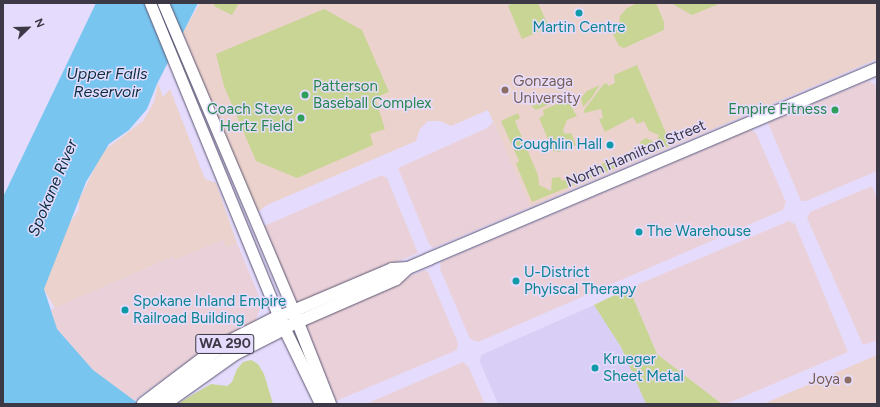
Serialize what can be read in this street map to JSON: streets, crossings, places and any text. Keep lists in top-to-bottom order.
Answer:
{
  "streets": {
    "highway": ["WA 290"],
    "main road": ["North Hamilton Street"]
  },
  "crossings": [
    ["North Hamilton Street", "WA 290"]
  ],
  "water": ["Upper Falls Reservoir", "Spokane River"],
  "places": [
    "Martin Centre",
    "Gonzaga University",
    "Patterson Baseball Complex",
    "Empire Fitness",
    "Coach Steve Hertz Field",
    "Coughlin Hall",
    "The Warehouse",
    "U-District Phyiscal Therapy",
    "Spokane Inland Empire Railroad Building",
    "Krueger Sheet Metal",
    "Joya"
  ],
  "north": "top right"
}
